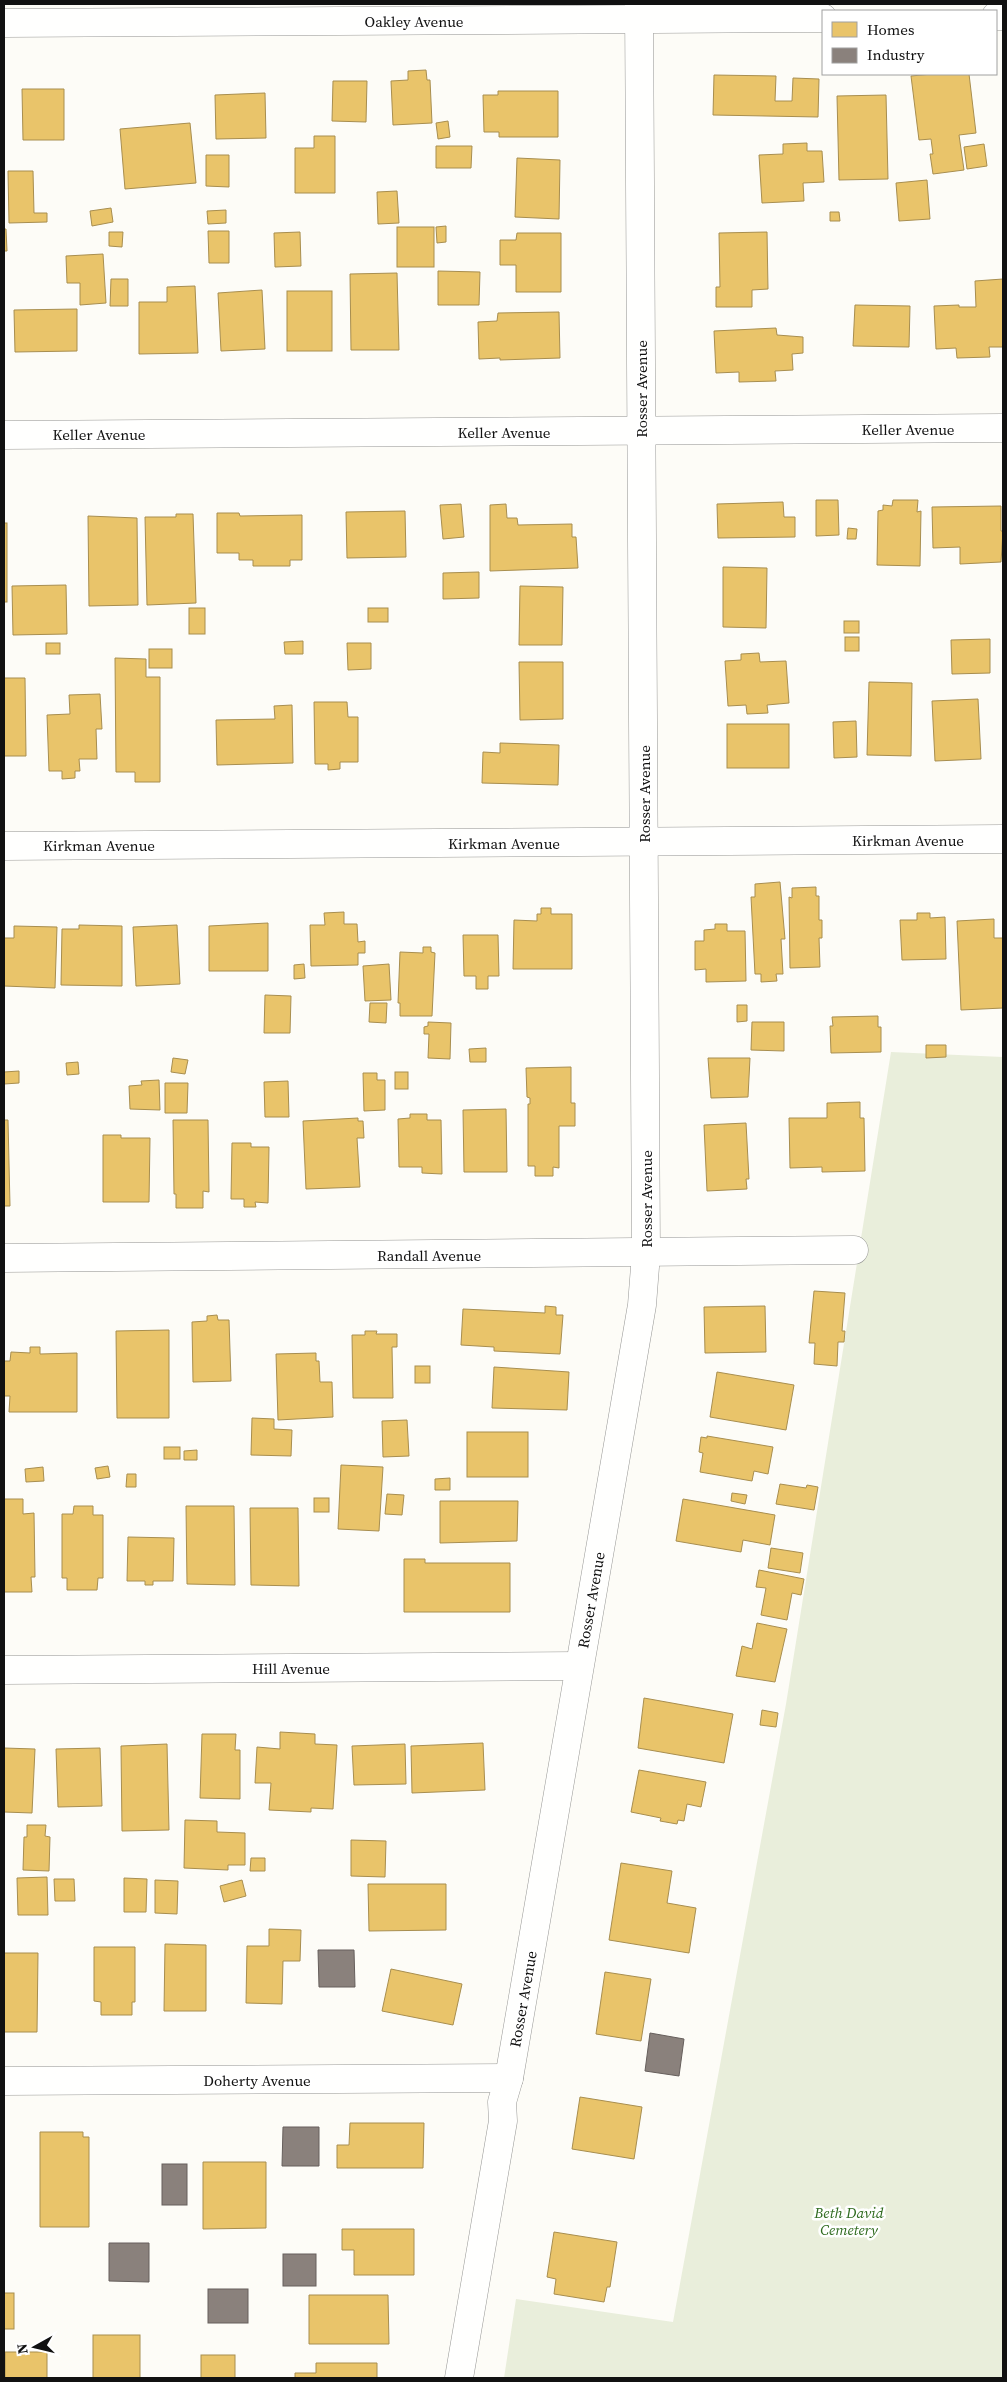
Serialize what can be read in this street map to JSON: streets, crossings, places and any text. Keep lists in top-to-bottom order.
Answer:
{
  "streets": {
    "street": [
      "Oakley Avenue",
      "Rosser Avenue",
      "Keller Avenue",
      "Kirkman Avenue",
      "Randall Avenue",
      "Hill Avenue",
      "Doherty Avenue"
    ]
  },
  "crossings": [
    ["Oakley Avenue", "Rosser Avenue"],
    ["Rosser Avenue", "Keller Avenue"],
    ["Rosser Avenue", "Kirkman Avenue"],
    ["Rosser Avenue", "Randall Avenue"],
    ["Rosser Avenue", "Hill Avenue"],
    ["Rosser Avenue", "Doherty Avenue"]
  ],
  "parks": ["Beth David Cemetery"],
  "legend": ["Homes", "Industry"],
  "north": "left"
}
